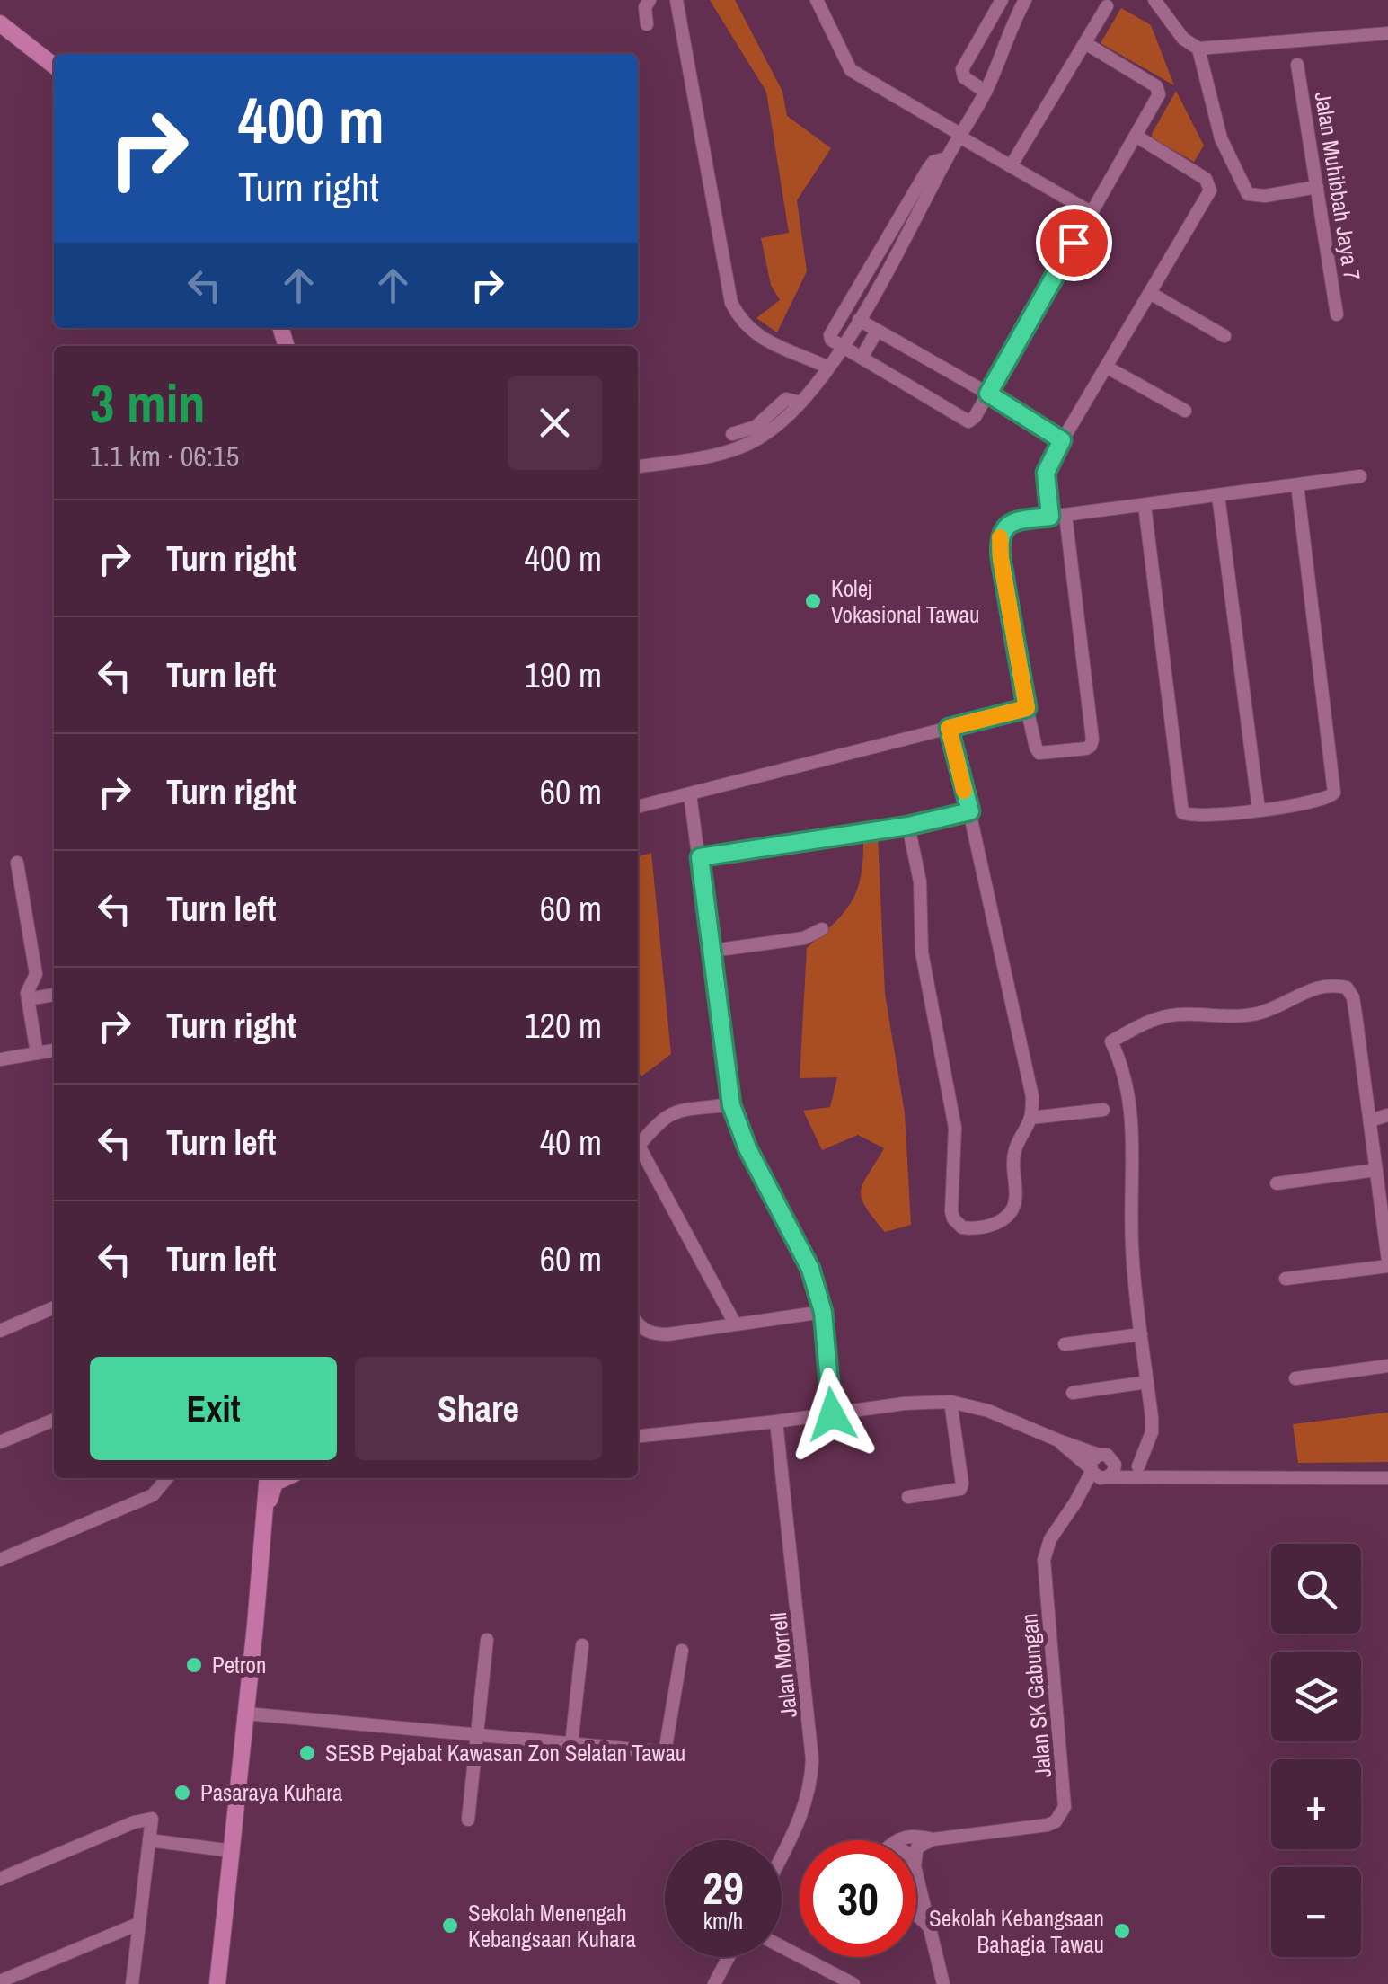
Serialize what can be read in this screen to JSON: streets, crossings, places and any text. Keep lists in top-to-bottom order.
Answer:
{
  "streets": {
    "street": ["Jalan Muhibbah Jaya 7", "Jalan Morrell", "Jalan SK Gabungan"]
  },
  "places": [
    "Kolej Vokasional Tawau",
    "Petron",
    "SESB Pejabat Kawasan Zon Selatan Tawau",
    "Pasaraya Kuhara",
    "Sekolah Menengah Kebangsaan Kuhara",
    "Sekolah Kebangsaan Bahagia Tawau"
  ],
  "page": {
    "turn": ["400 m", "Turn right"],
    "heading": ["3 min", "1.1 km · 06:15"],
    "list": [
      {
        "name": "Turn right",
        "value": "400 m"
      },
      {
        "name": "Turn left",
        "value": "190 m"
      },
      {
        "name": "Turn right",
        "value": "60 m"
      },
      {
        "name": "Turn left",
        "value": "60 m"
      },
      {
        "name": "Turn right",
        "value": "120 m"
      },
      {
        "name": "Turn left",
        "value": "40 m"
      },
      {
        "name": "Turn left",
        "value": "60 m"
      }
    ],
    "buttons": ["Exit", "Share"],
    "map_buttons": ["+", "−"],
    "speed": "29 km/h",
    "limit": "30"
  }
}
